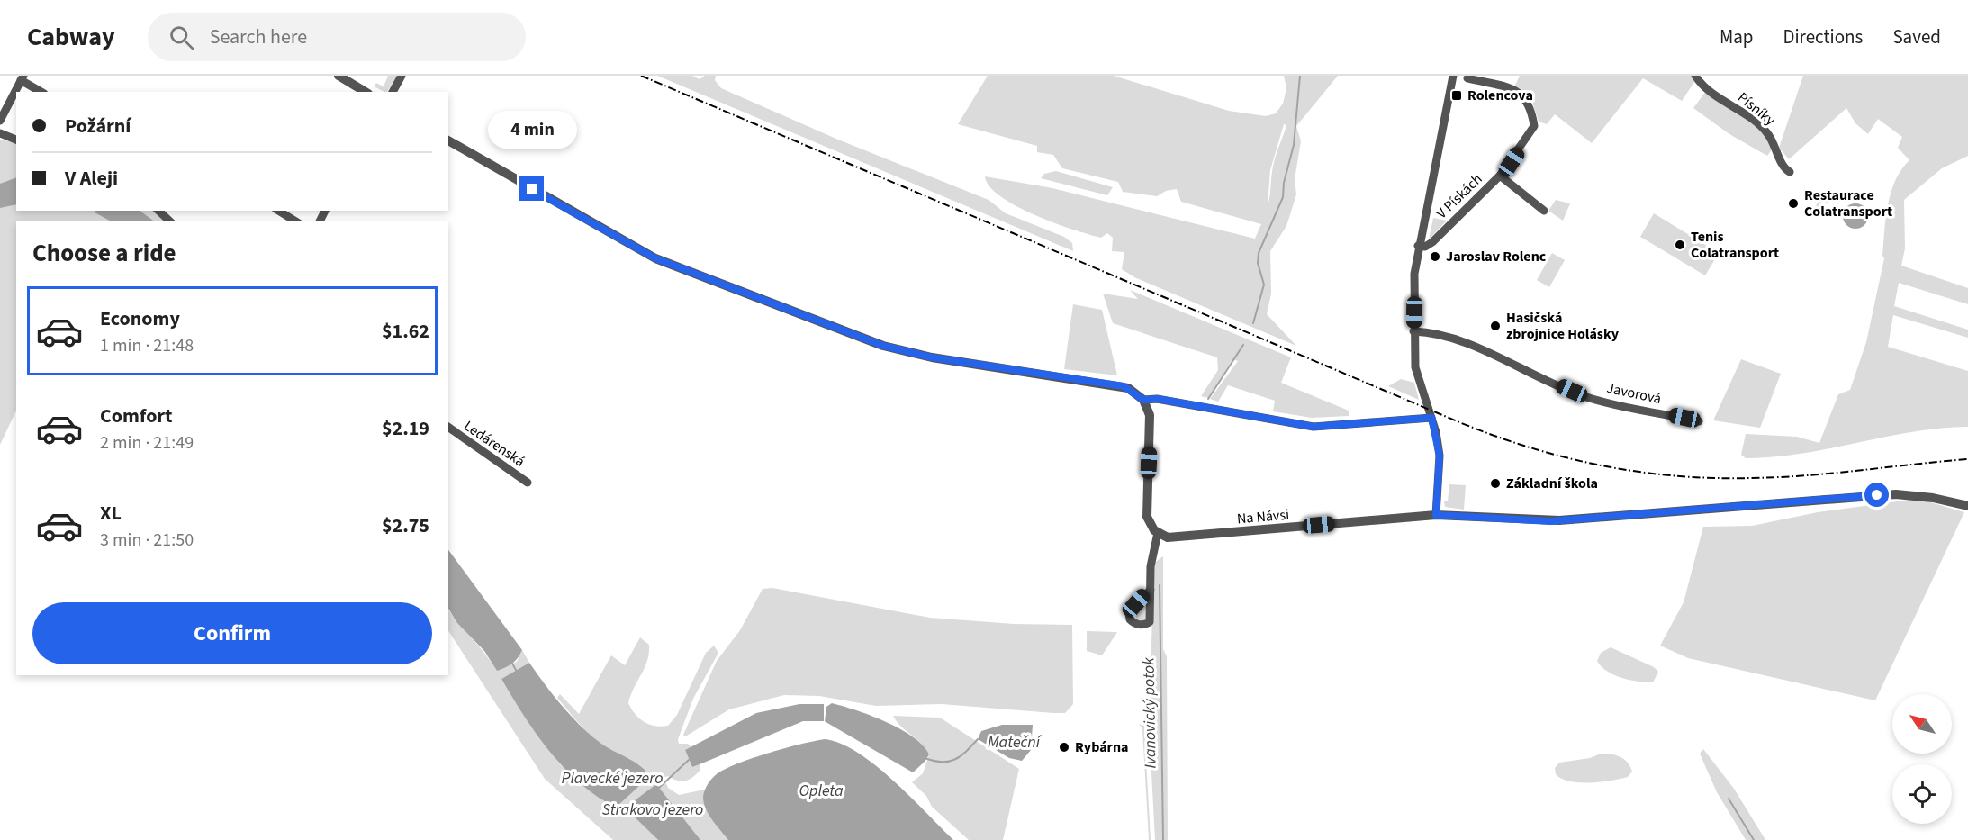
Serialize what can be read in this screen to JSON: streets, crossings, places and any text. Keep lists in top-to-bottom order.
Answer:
{
  "streets": {
    "street": [
      "Písníky",
      "V Pískách",
      "Javorová",
      "Ledárenská",
      "Na Návsi"
    ]
  },
  "water": [
    "Ivanovický potok",
    "Mateční",
    "Plavecké jezero",
    "Opleta",
    "Strakovo jezero"
  ],
  "places": {
    "transit": ["Rolencova"],
    "other": [
      "Restaurace Colatransport",
      "Tenis Colatransport",
      "Jaroslav Rolenc",
      "Hasičská zbrojnice Holásky",
      "Základní škola",
      "Rybárna"
    ]
  },
  "north": "top left",
  "page": {
    "header": "Cabway",
    "search": "Search here",
    "nav": ["Map", "Directions", "Saved"],
    "banner": ["Požární", "V Aleji"],
    "bubble": "4 min",
    "heading": "Choose a ride",
    "list": [
      {
        "name": "Economy",
        "note": "1 min · 21:48",
        "value": "$1.62"
      },
      {
        "name": "Comfort",
        "note": "2 min · 21:49",
        "value": "$2.19"
      },
      {
        "name": "XL",
        "note": "3 min · 21:50",
        "value": "$2.75"
      }
    ],
    "buttons": "Confirm"
  }
}
